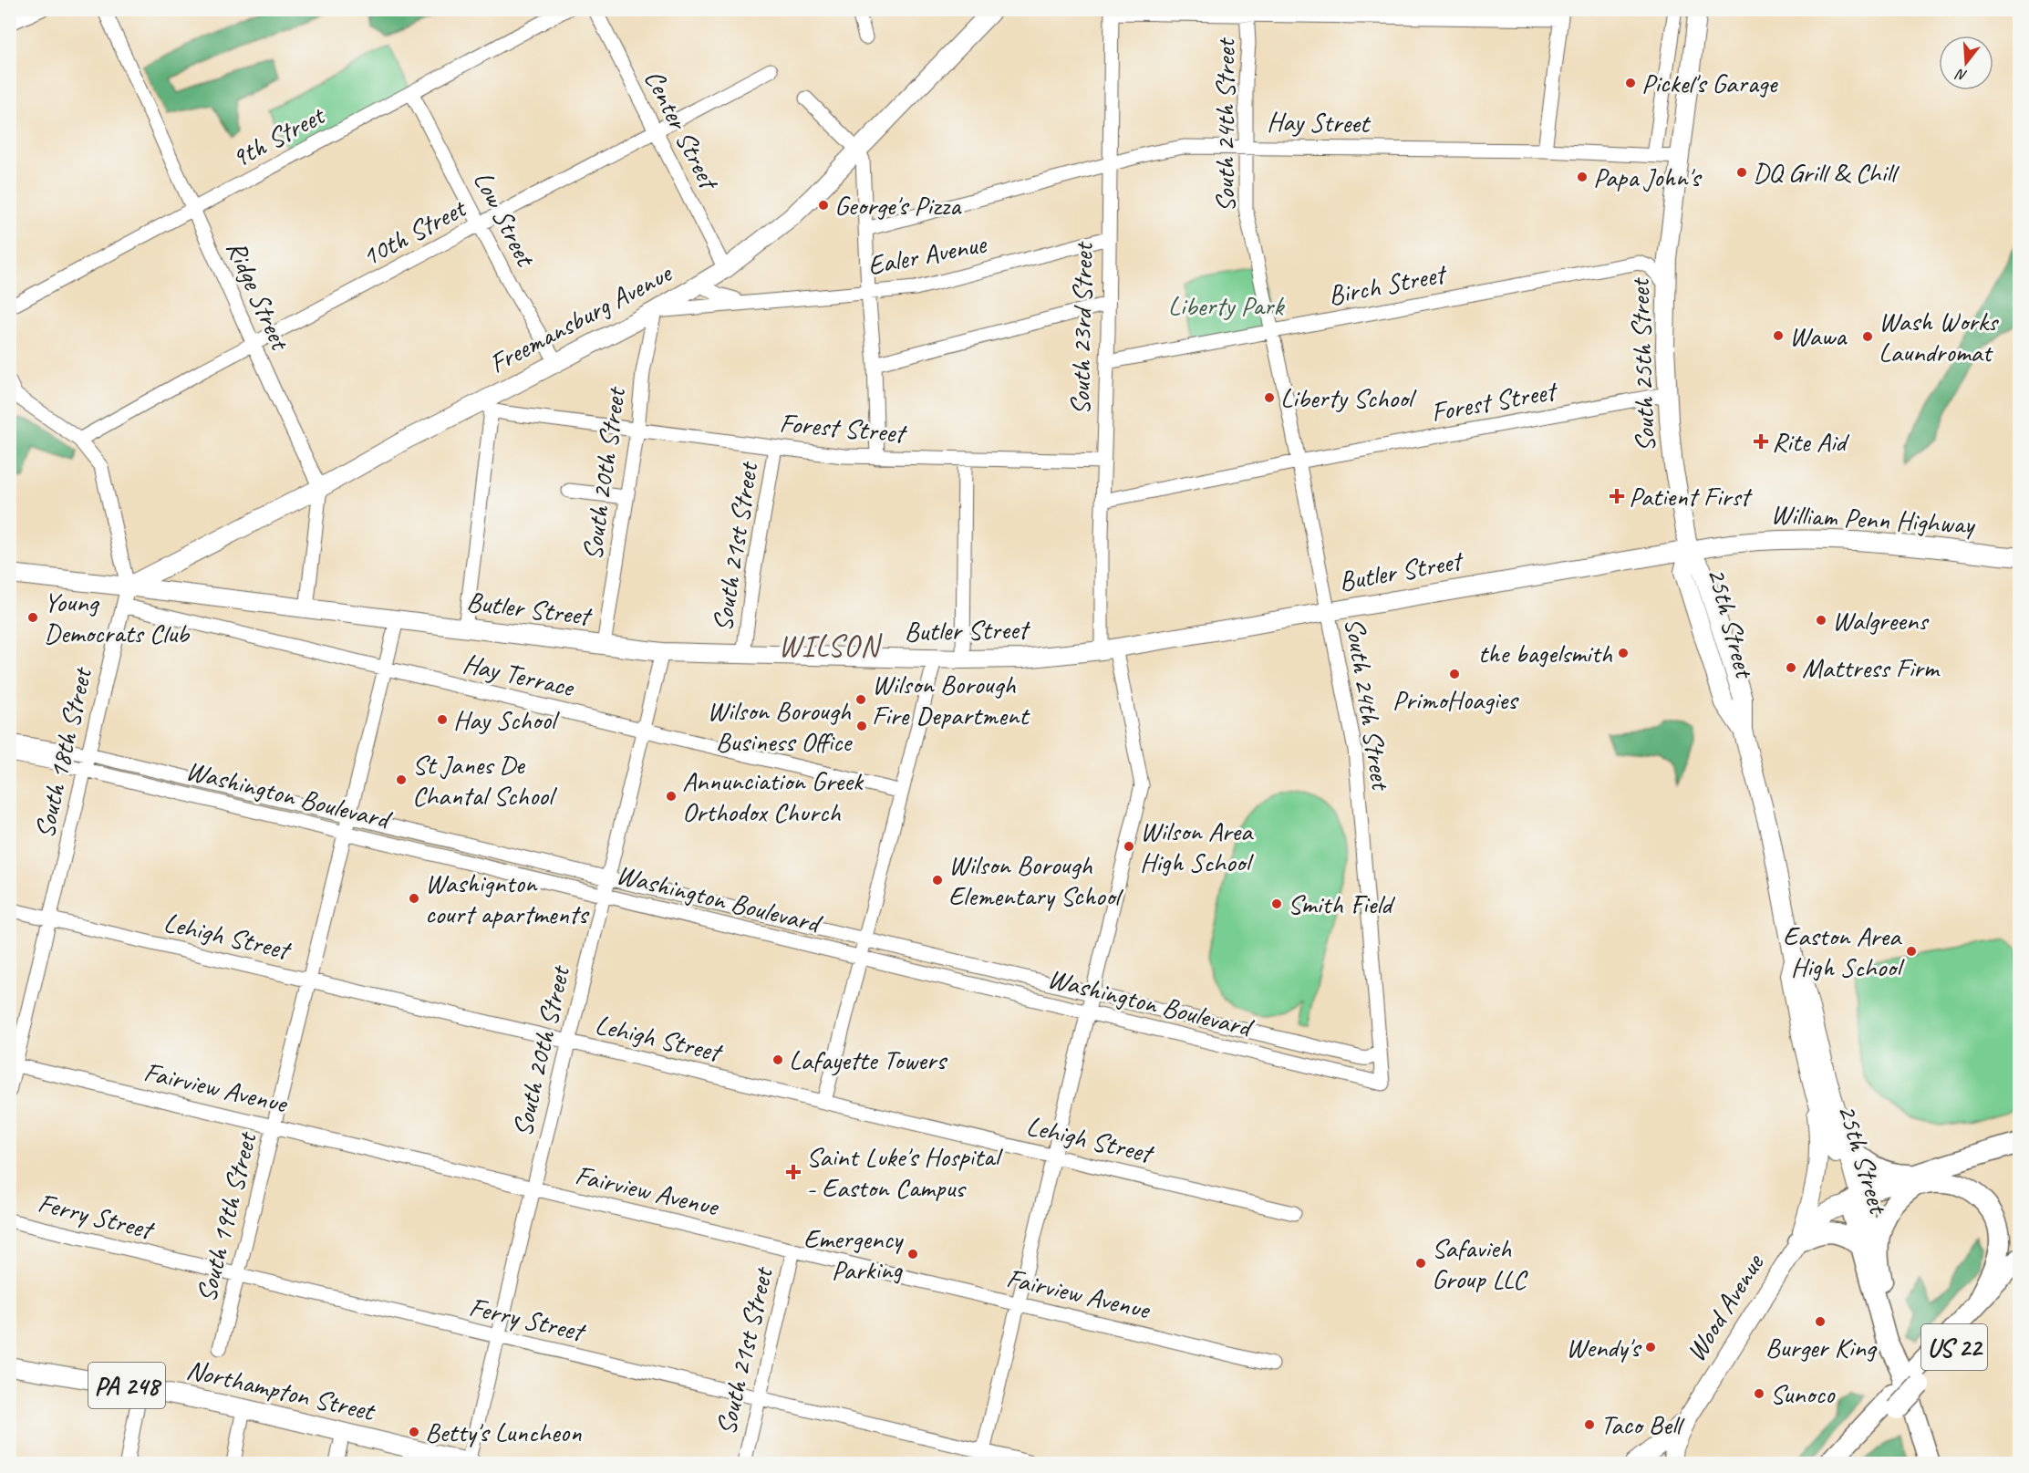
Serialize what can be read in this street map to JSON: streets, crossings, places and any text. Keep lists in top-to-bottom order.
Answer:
{
  "streets": {
    "highway": ["25th Street", "US 22"],
    "main road": [
      "Freemansburg Avenue",
      "South 25th Street",
      "William Penn Highway",
      "Butler Street",
      "Wood Avenue",
      "PA 248",
      "Northampton Street"
    ],
    "street": [
      "Hay Street",
      "South 24th Street",
      "Center Street",
      "9th Street",
      "Low Street",
      "10th Street",
      "Ealer Avenue",
      "Birch Street",
      "Ridge Street",
      "South 23rd Street",
      "Forest Street",
      "South 20th Street",
      "South 21st Street",
      "Hay Terrace",
      "South 18th Street",
      "Washington Boulevard",
      "Lehigh Street",
      "Fairview Avenue",
      "Ferry Street",
      "South 19th Street"
    ]
  },
  "crossings": [
    ["Hay Street", "South 24th Street"],
    ["Hay Street", "South 23rd Street"],
    ["Hay Street", "South 25th Street"],
    ["South 24th Street", "Birch Street"],
    ["South 24th Street", "Forest Street"],
    ["South 24th Street", "Butler Street"],
    ["South 24th Street", "Washington Boulevard"],
    ["Center Street", "10th Street"],
    ["Center Street", "Freemansburg Avenue"],
    ["9th Street", "Low Street"],
    ["9th Street", "Ridge Street"],
    ["Low Street", "10th Street"],
    ["Low Street", "Freemansburg Avenue"],
    ["10th Street", "Ridge Street"],
    ["Ealer Avenue", "Freemansburg Avenue"],
    ["Ealer Avenue", "South 23rd Street"],
    ["Ealer Avenue", "South 20th Street"],
    ["Birch Street", "South 23rd Street"],
    ["Birch Street", "South 25th Street"],
    ["Ridge Street", "Freemansburg Avenue"],
    ["Freemansburg Avenue", "Forest Street"],
    ["Freemansburg Avenue", "South 20th Street"],
    ["Freemansburg Avenue", "Butler Street"],
    ["Freemansburg Avenue", "South 18th Street"],
    ["South 23rd Street", "Forest Street"],
    ["South 23rd Street", "Butler Street"],
    ["South 23rd Street", "Washington Boulevard"],
    ["South 23rd Street", "Lehigh Street"],
    ["South 23rd Street", "Fairview Avenue"],
    ["South 23rd Street", "Ferry Street"],
    ["South 25th Street", "Forest Street"],
    ["South 25th Street", "William Penn Highway"],
    ["South 25th Street", "Butler Street"],
    ["South 25th Street", "25th Street"],
    ["Forest Street", "South 20th Street"],
    ["Forest Street", "South 21st Street"],
    ["South 20th Street", "Butler Street"],
    ["South 20th Street", "Hay Terrace"],
    ["South 20th Street", "Washington Boulevard"],
    ["South 20th Street", "Lehigh Street"],
    ["South 20th Street", "Fairview Avenue"],
    ["South 20th Street", "Ferry Street"],
    ["South 20th Street", "Northampton Street"],
    ["William Penn Highway", "Butler Street"],
    ["William Penn Highway", "25th Street"],
    ["South 21st Street", "Butler Street"],
    ["South 21st Street", "Fairview Avenue"],
    ["South 21st Street", "Ferry Street"],
    ["Butler Street", "25th Street"],
    ["Butler Street", "South 18th Street"],
    ["Butler Street", "South 19th Street"],
    ["25th Street", "Wood Avenue"],
    ["25th Street", "US 22"],
    ["Hay Terrace", "South 18th Street"],
    ["Hay Terrace", "South 19th Street"],
    ["South 18th Street", "Washington Boulevard"],
    ["South 18th Street", "Lehigh Street"],
    ["South 18th Street", "Fairview Avenue"],
    ["Washington Boulevard", "South 19th Street"],
    ["Lehigh Street", "South 19th Street"],
    ["Fairview Avenue", "South 19th Street"],
    ["Ferry Street", "South 19th Street"]
  ],
  "districts": ["WILSON"],
  "parks": ["Liberty Park"],
  "places": {
    "other": [
      "Pickel's Garage",
      "DQ Grill & Chill",
      "Papa John's",
      "George's Pizza",
      "Wawa",
      "Wash Works Laundromat",
      "Liberty School",
      "Young Democrats Club",
      "Walgreens",
      "the bagelsmith",
      "Mattress Firm",
      "PrimoHoagies",
      "Wilson Borough Fire Department",
      "Hay School",
      "Wilson Borough Business Office",
      "St Janes De Chantal School",
      "Annunciation Greek Orthodox Church",
      "Wilson Area High School",
      "Wilson Borough Elementary School",
      "Washignton court apartments",
      "Smith Field",
      "Easton Area High School",
      "Lafayette Towers",
      "Emergency Parking",
      "Safavieh Group LLC",
      "Burger King",
      "Wendy's",
      "Sunoco",
      "Taco Bell",
      "Betty's Luncheon"
    ],
    "health": ["Rite Aid", "Patient First", "Saint Luke's Hospital - Easton Campus"]
  },
  "north": "bottom"
}
